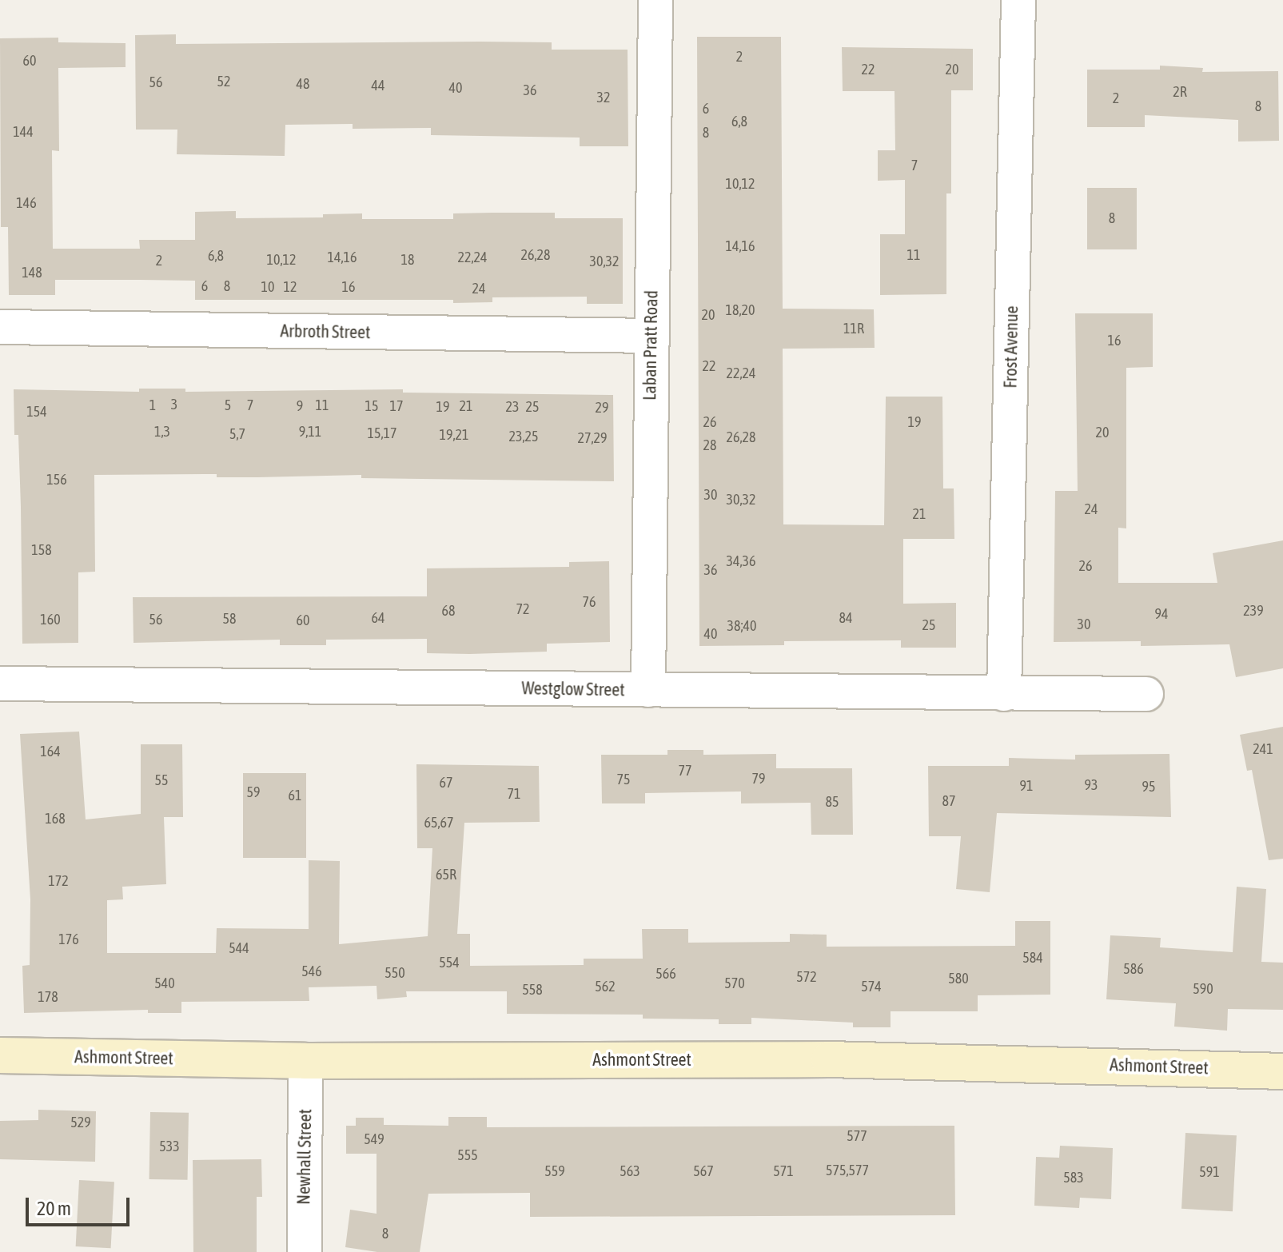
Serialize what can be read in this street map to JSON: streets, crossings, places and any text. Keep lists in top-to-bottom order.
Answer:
{
  "streets": {
    "main road": ["Ashmont Street"],
    "street": [
      "Arbroth Street",
      "Laban Pratt Road",
      "Frost Avenue",
      "Westglow Street",
      "Newhall Street"
    ]
  },
  "crossings": [
    ["Arbroth Street", "Laban Pratt Road"],
    ["Laban Pratt Road", "Westglow Street"],
    ["Frost Avenue", "Westglow Street"],
    ["Ashmont Street", "Newhall Street"]
  ],
  "house_numbers": [
    "2",
    "60",
    "22",
    "20",
    "52",
    "56",
    "48",
    "44",
    "40",
    "36",
    "2R",
    "32",
    "2",
    "8",
    "6",
    "6,8",
    "144",
    "8",
    "7",
    "10,12",
    "146",
    "8",
    "14,16",
    "26,28",
    "11",
    "6,8",
    "14,16",
    "22,24",
    "10,12",
    "18",
    "2",
    "30,32",
    "148",
    "6",
    "8",
    "10",
    "12",
    "16",
    "24",
    "18,20",
    "20",
    "11R",
    "16",
    "22",
    "22,24",
    "3",
    "1",
    "5",
    "7",
    "11",
    "9",
    "15",
    "17",
    "21",
    "19",
    "23",
    "25",
    "29",
    "154",
    "26",
    "19",
    "1,3",
    "9,11",
    "20",
    "15,17",
    "5,7",
    "19,21",
    "23,25",
    "26,28",
    "27,29",
    "28",
    "156",
    "30",
    "30,32",
    "24",
    "21",
    "158",
    "34,36",
    "26",
    "36",
    "76",
    "72",
    "68",
    "239",
    "94",
    "64",
    "84",
    "58",
    "160",
    "56",
    "60",
    "30",
    "25",
    "38;40",
    "40",
    "241",
    "164",
    "77",
    "79",
    "75",
    "55",
    "67",
    "93",
    "91",
    "95",
    "59",
    "71",
    "61",
    "87",
    "85",
    "168",
    "65,67",
    "65R",
    "172",
    "176",
    "544",
    "584",
    "554",
    "586",
    "546",
    "550",
    "566",
    "572",
    "580",
    "540",
    "570",
    "562",
    "574",
    "590",
    "558",
    "178",
    "529",
    "577",
    "549",
    "533",
    "555",
    "575,577",
    "559",
    "563",
    "567",
    "571",
    "591",
    "583",
    "8"
  ],
  "scale_bar": "20 m"
}
